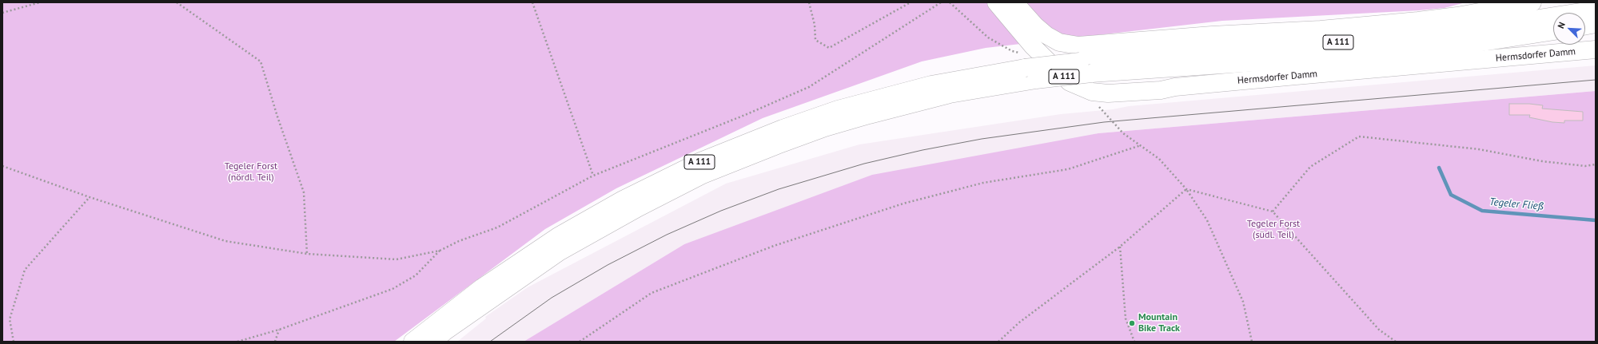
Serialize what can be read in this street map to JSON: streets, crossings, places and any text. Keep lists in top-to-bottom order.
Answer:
{
  "streets": {
    "main road": ["A 111", "Hermsdorfer Damm"]
  },
  "water": ["Tegeler Fließ"],
  "parks": ["Tegeler Forst (nördl. Teil)", "Tegeler Forst (südl. Teil)"],
  "places": ["Mountain Bike Track"],
  "north": "top left"
}
